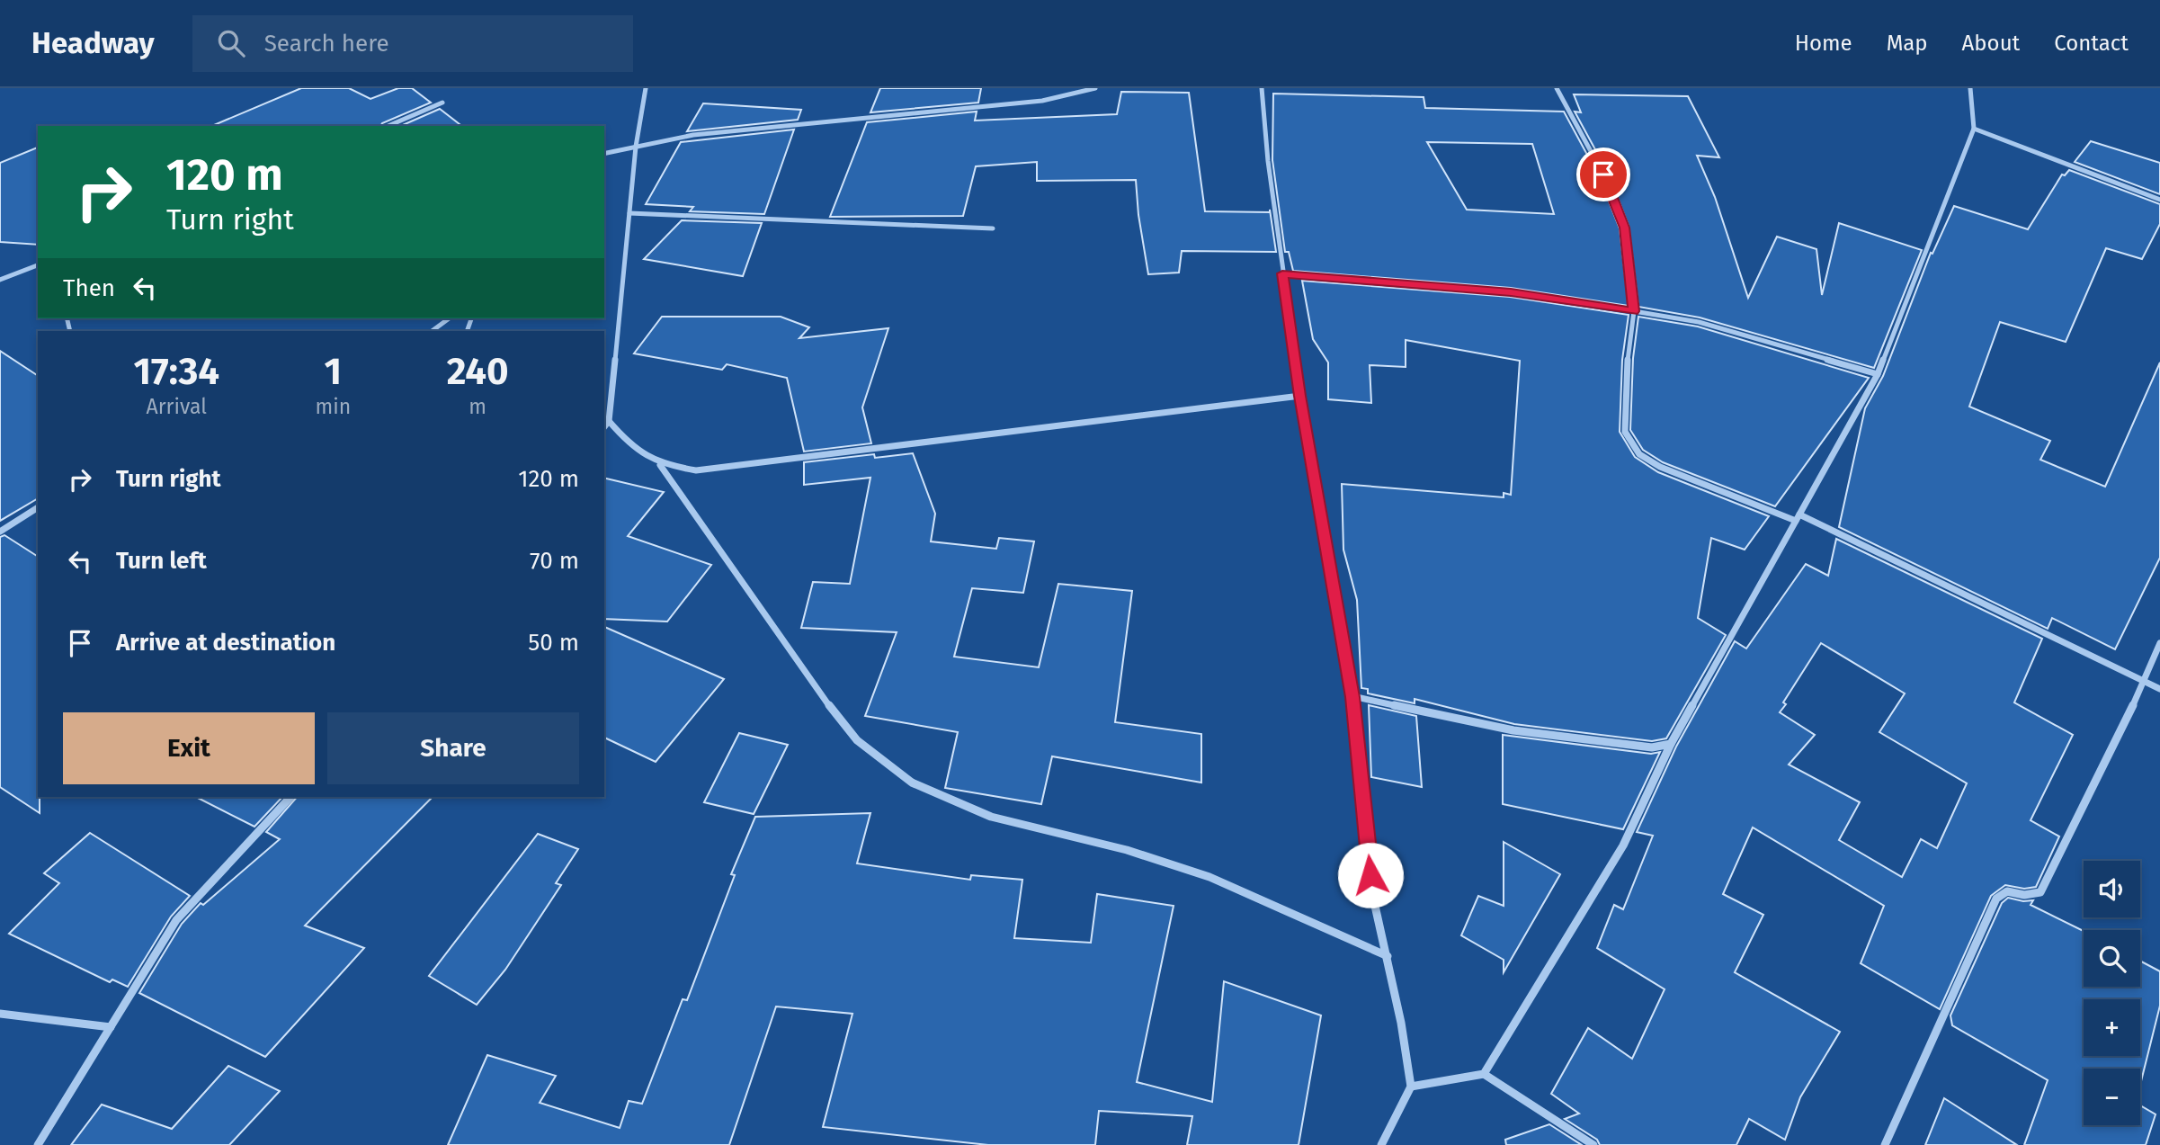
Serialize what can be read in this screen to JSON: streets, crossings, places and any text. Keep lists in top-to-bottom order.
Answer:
{
  "page": {
    "header": "Headway",
    "search": "Search here",
    "nav": [
      "Home",
      "Map",
      "About",
      "Contact"
    ],
    "turn": ["120 m", "Turn right"],
    "then": "Then",
    "eta": [
      "17:34",
      "Arrival",
      "1",
      "min",
      "240",
      "m"
    ],
    "list": [
      {
        "name": "Turn right",
        "value": "120 m"
      },
      {
        "name": "Turn left",
        "value": "70 m"
      },
      {
        "name": "Arrive at destination",
        "value": "50 m"
      }
    ],
    "buttons": ["Exit", "Share"],
    "map_buttons": ["+", "−"]
  }
}
